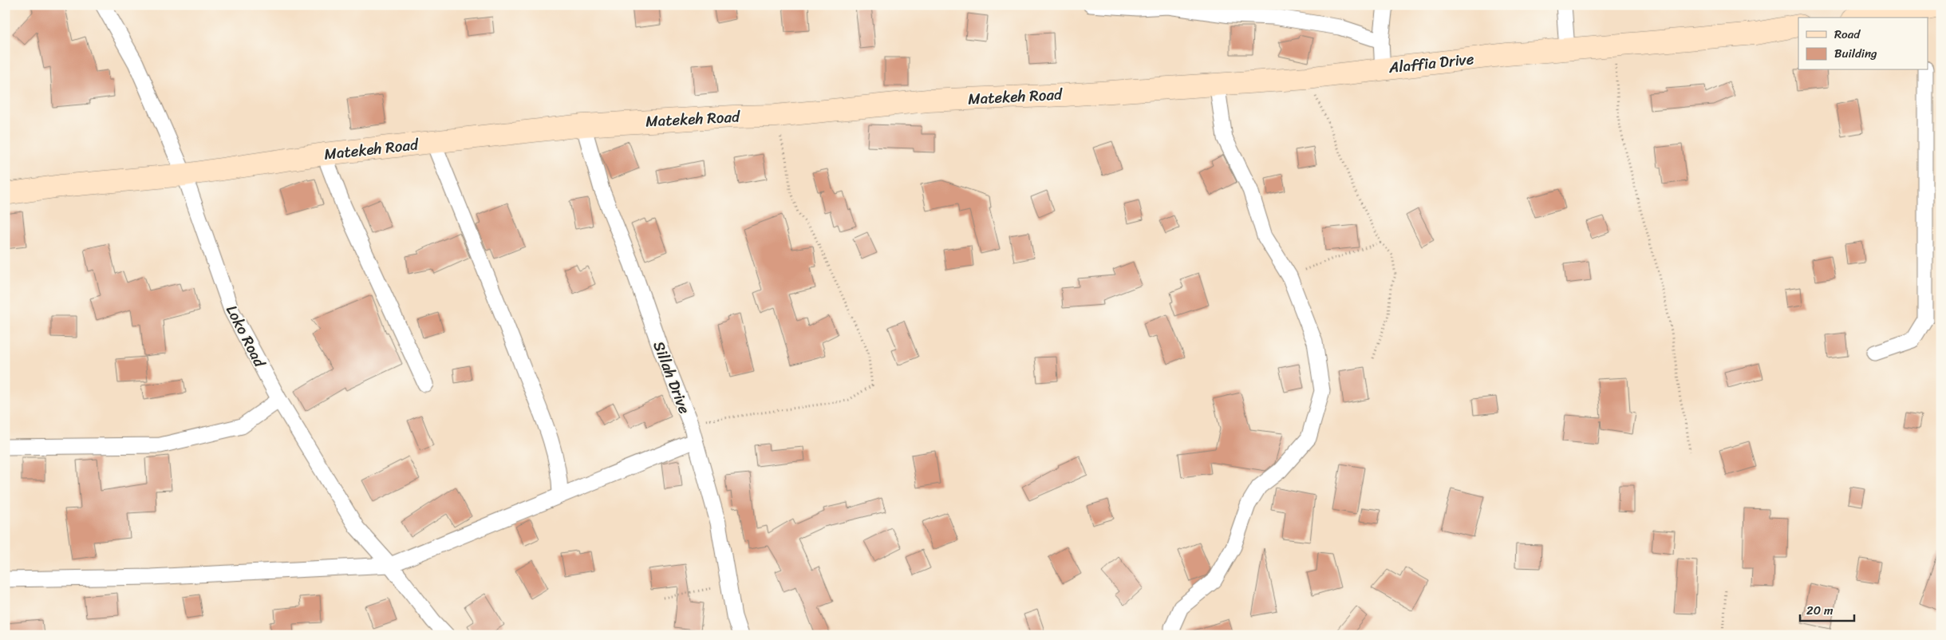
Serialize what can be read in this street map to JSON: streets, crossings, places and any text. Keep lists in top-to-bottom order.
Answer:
{
  "streets": {
    "street": [
      "Alaffia Drive",
      "Matekeh Road",
      "Loko Road",
      "Sillah Drive"
    ]
  },
  "crossings": [
    ["Alaffia Drive", "Matekeh Road"],
    ["Matekeh Road", "Loko Road"],
    ["Matekeh Road", "Sillah Drive"]
  ],
  "legend": ["Road", "Building"],
  "scale_bar": "20 m"
}
